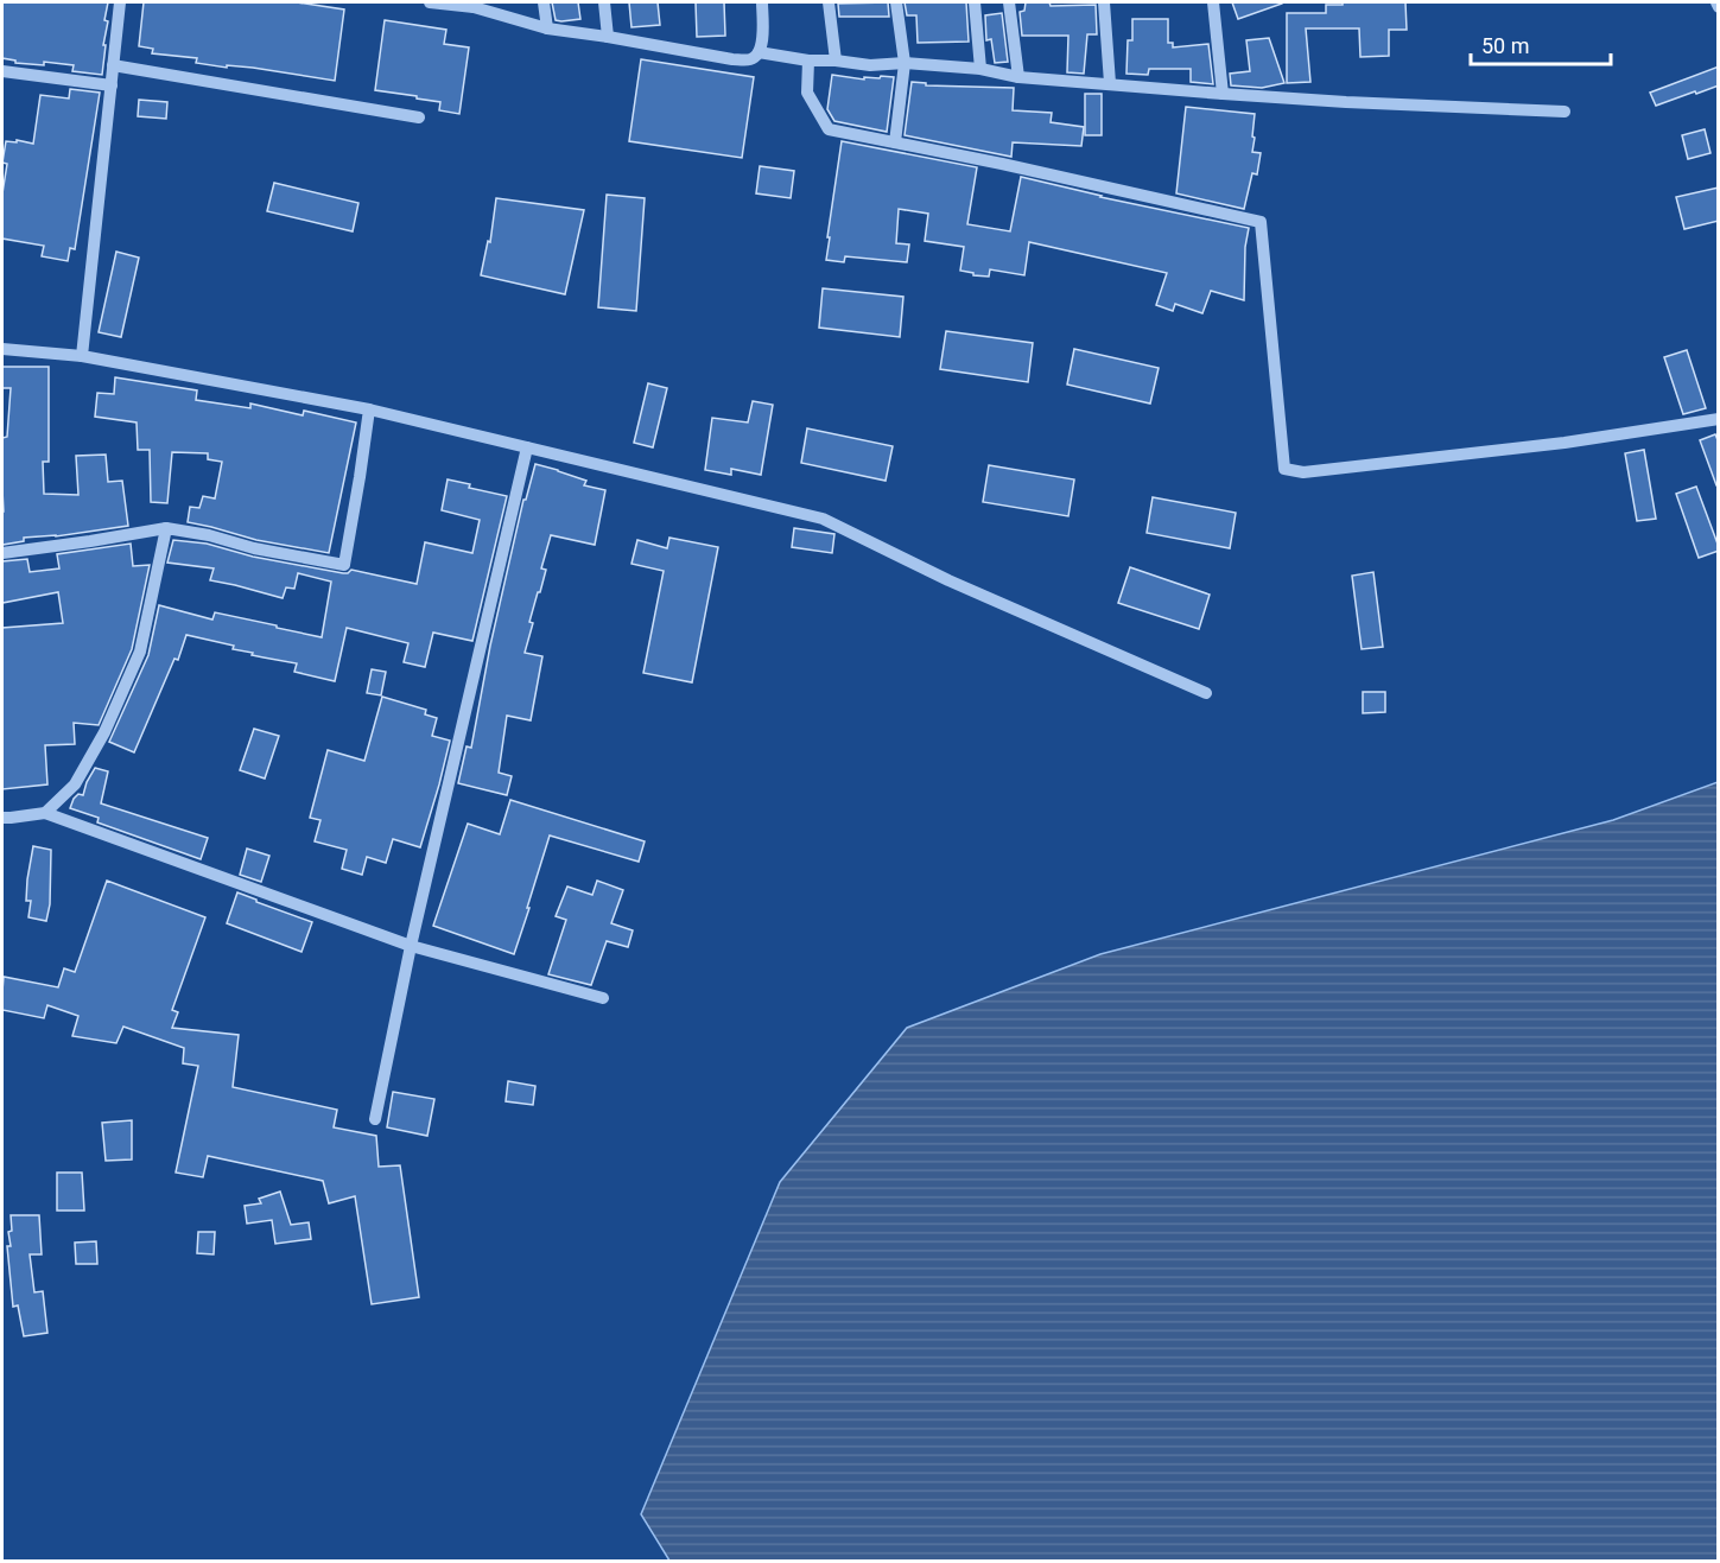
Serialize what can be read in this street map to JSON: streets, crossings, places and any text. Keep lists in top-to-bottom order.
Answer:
{
  "scale_bar": "50 m"
}
